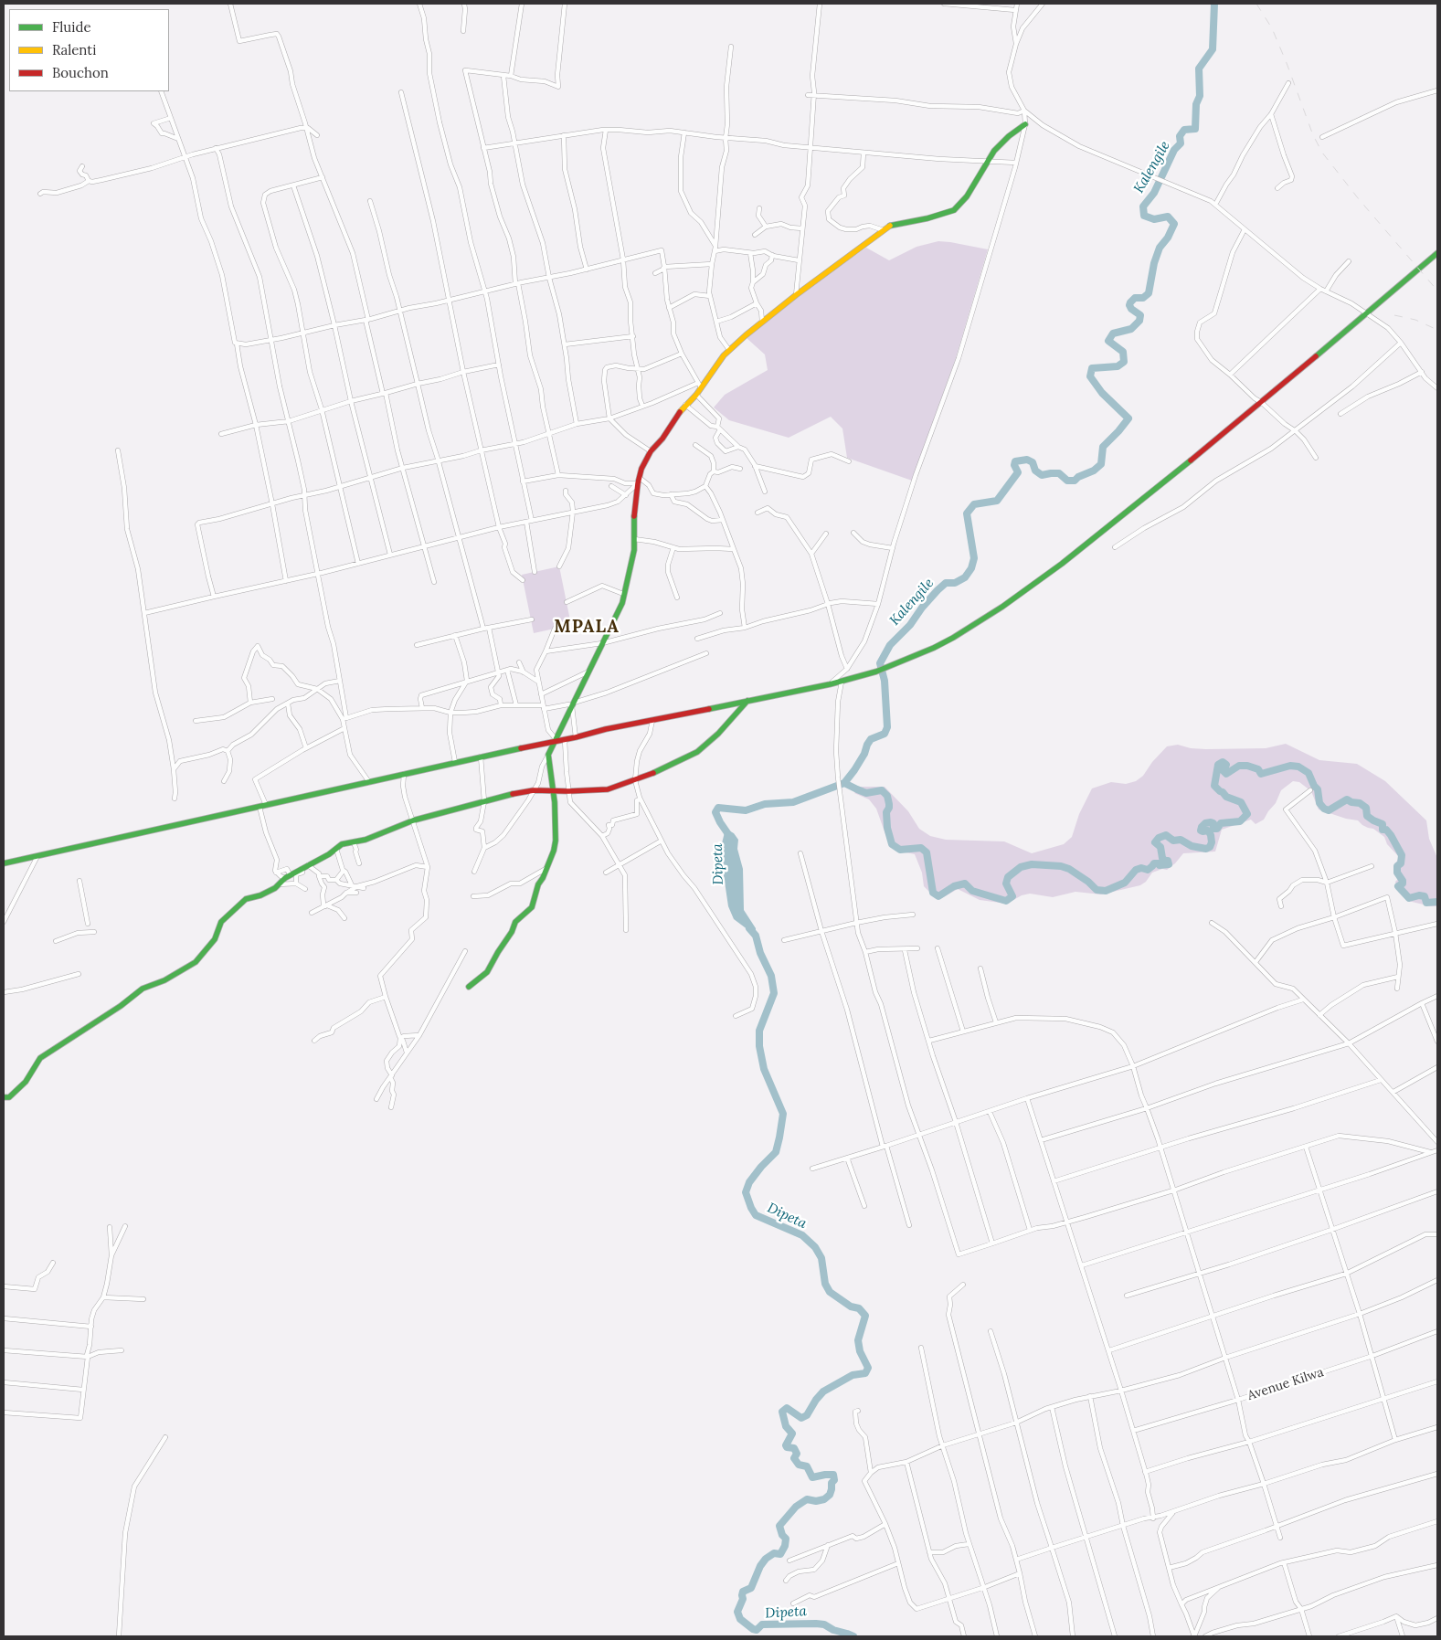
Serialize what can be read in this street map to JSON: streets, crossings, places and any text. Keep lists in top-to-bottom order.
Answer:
{
  "streets": {
    "street": ["Avenue Kilwa"]
  },
  "districts": ["MPALA"],
  "water": ["Kalengile", "Dipeta"],
  "legend": ["Fluide", "Ralenti", "Bouchon"]
}
